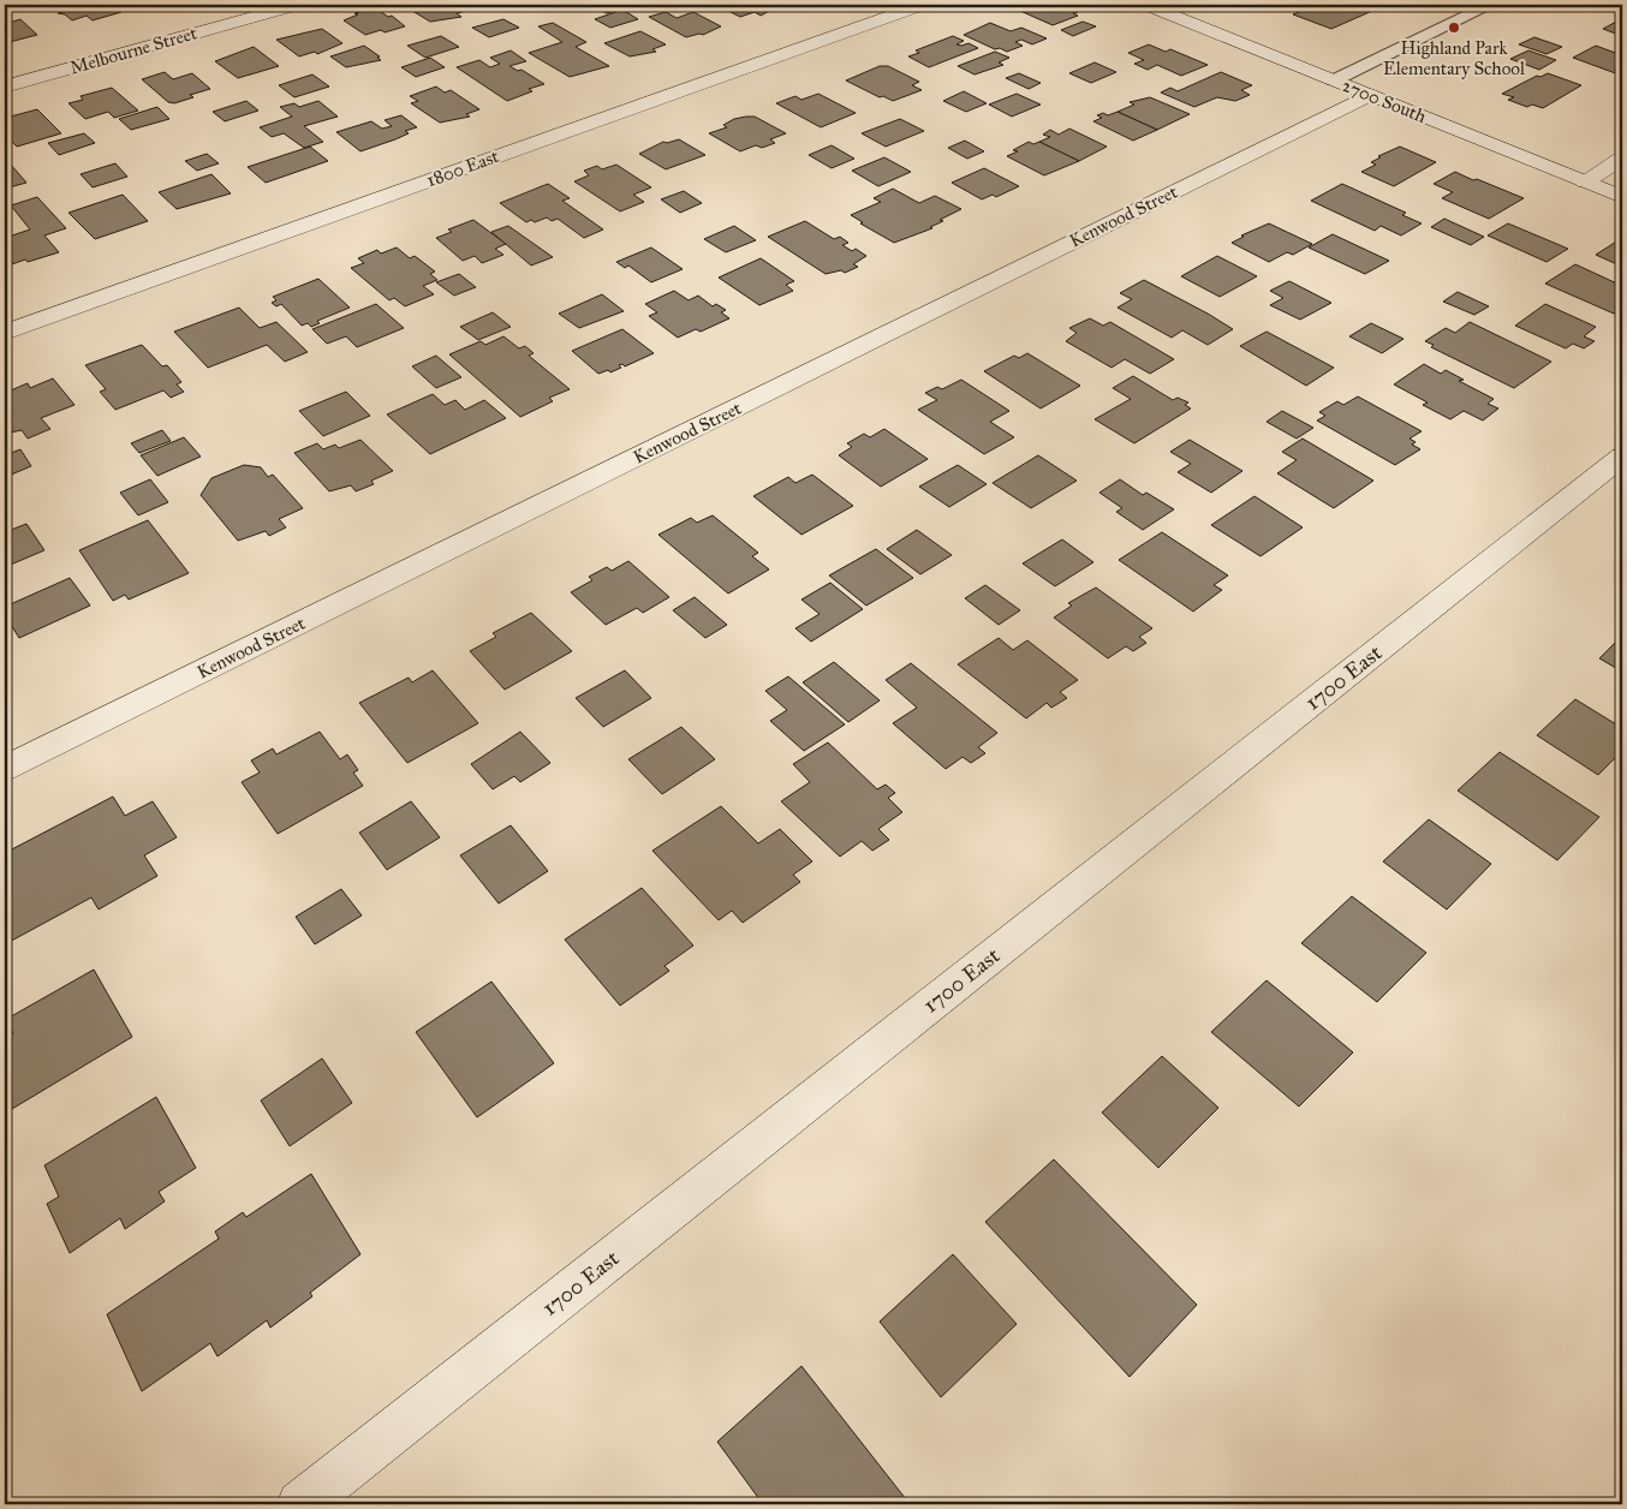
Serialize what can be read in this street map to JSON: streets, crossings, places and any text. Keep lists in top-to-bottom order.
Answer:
{
  "streets": {
    "street": [
      "Melbourne Street",
      "2700 South",
      "1800 East",
      "Kenwood Street",
      "1700 East"
    ]
  },
  "crossings": [
    ["2700 South", "Kenwood Street"]
  ],
  "places": ["Highland Park Elementary School"]
}
